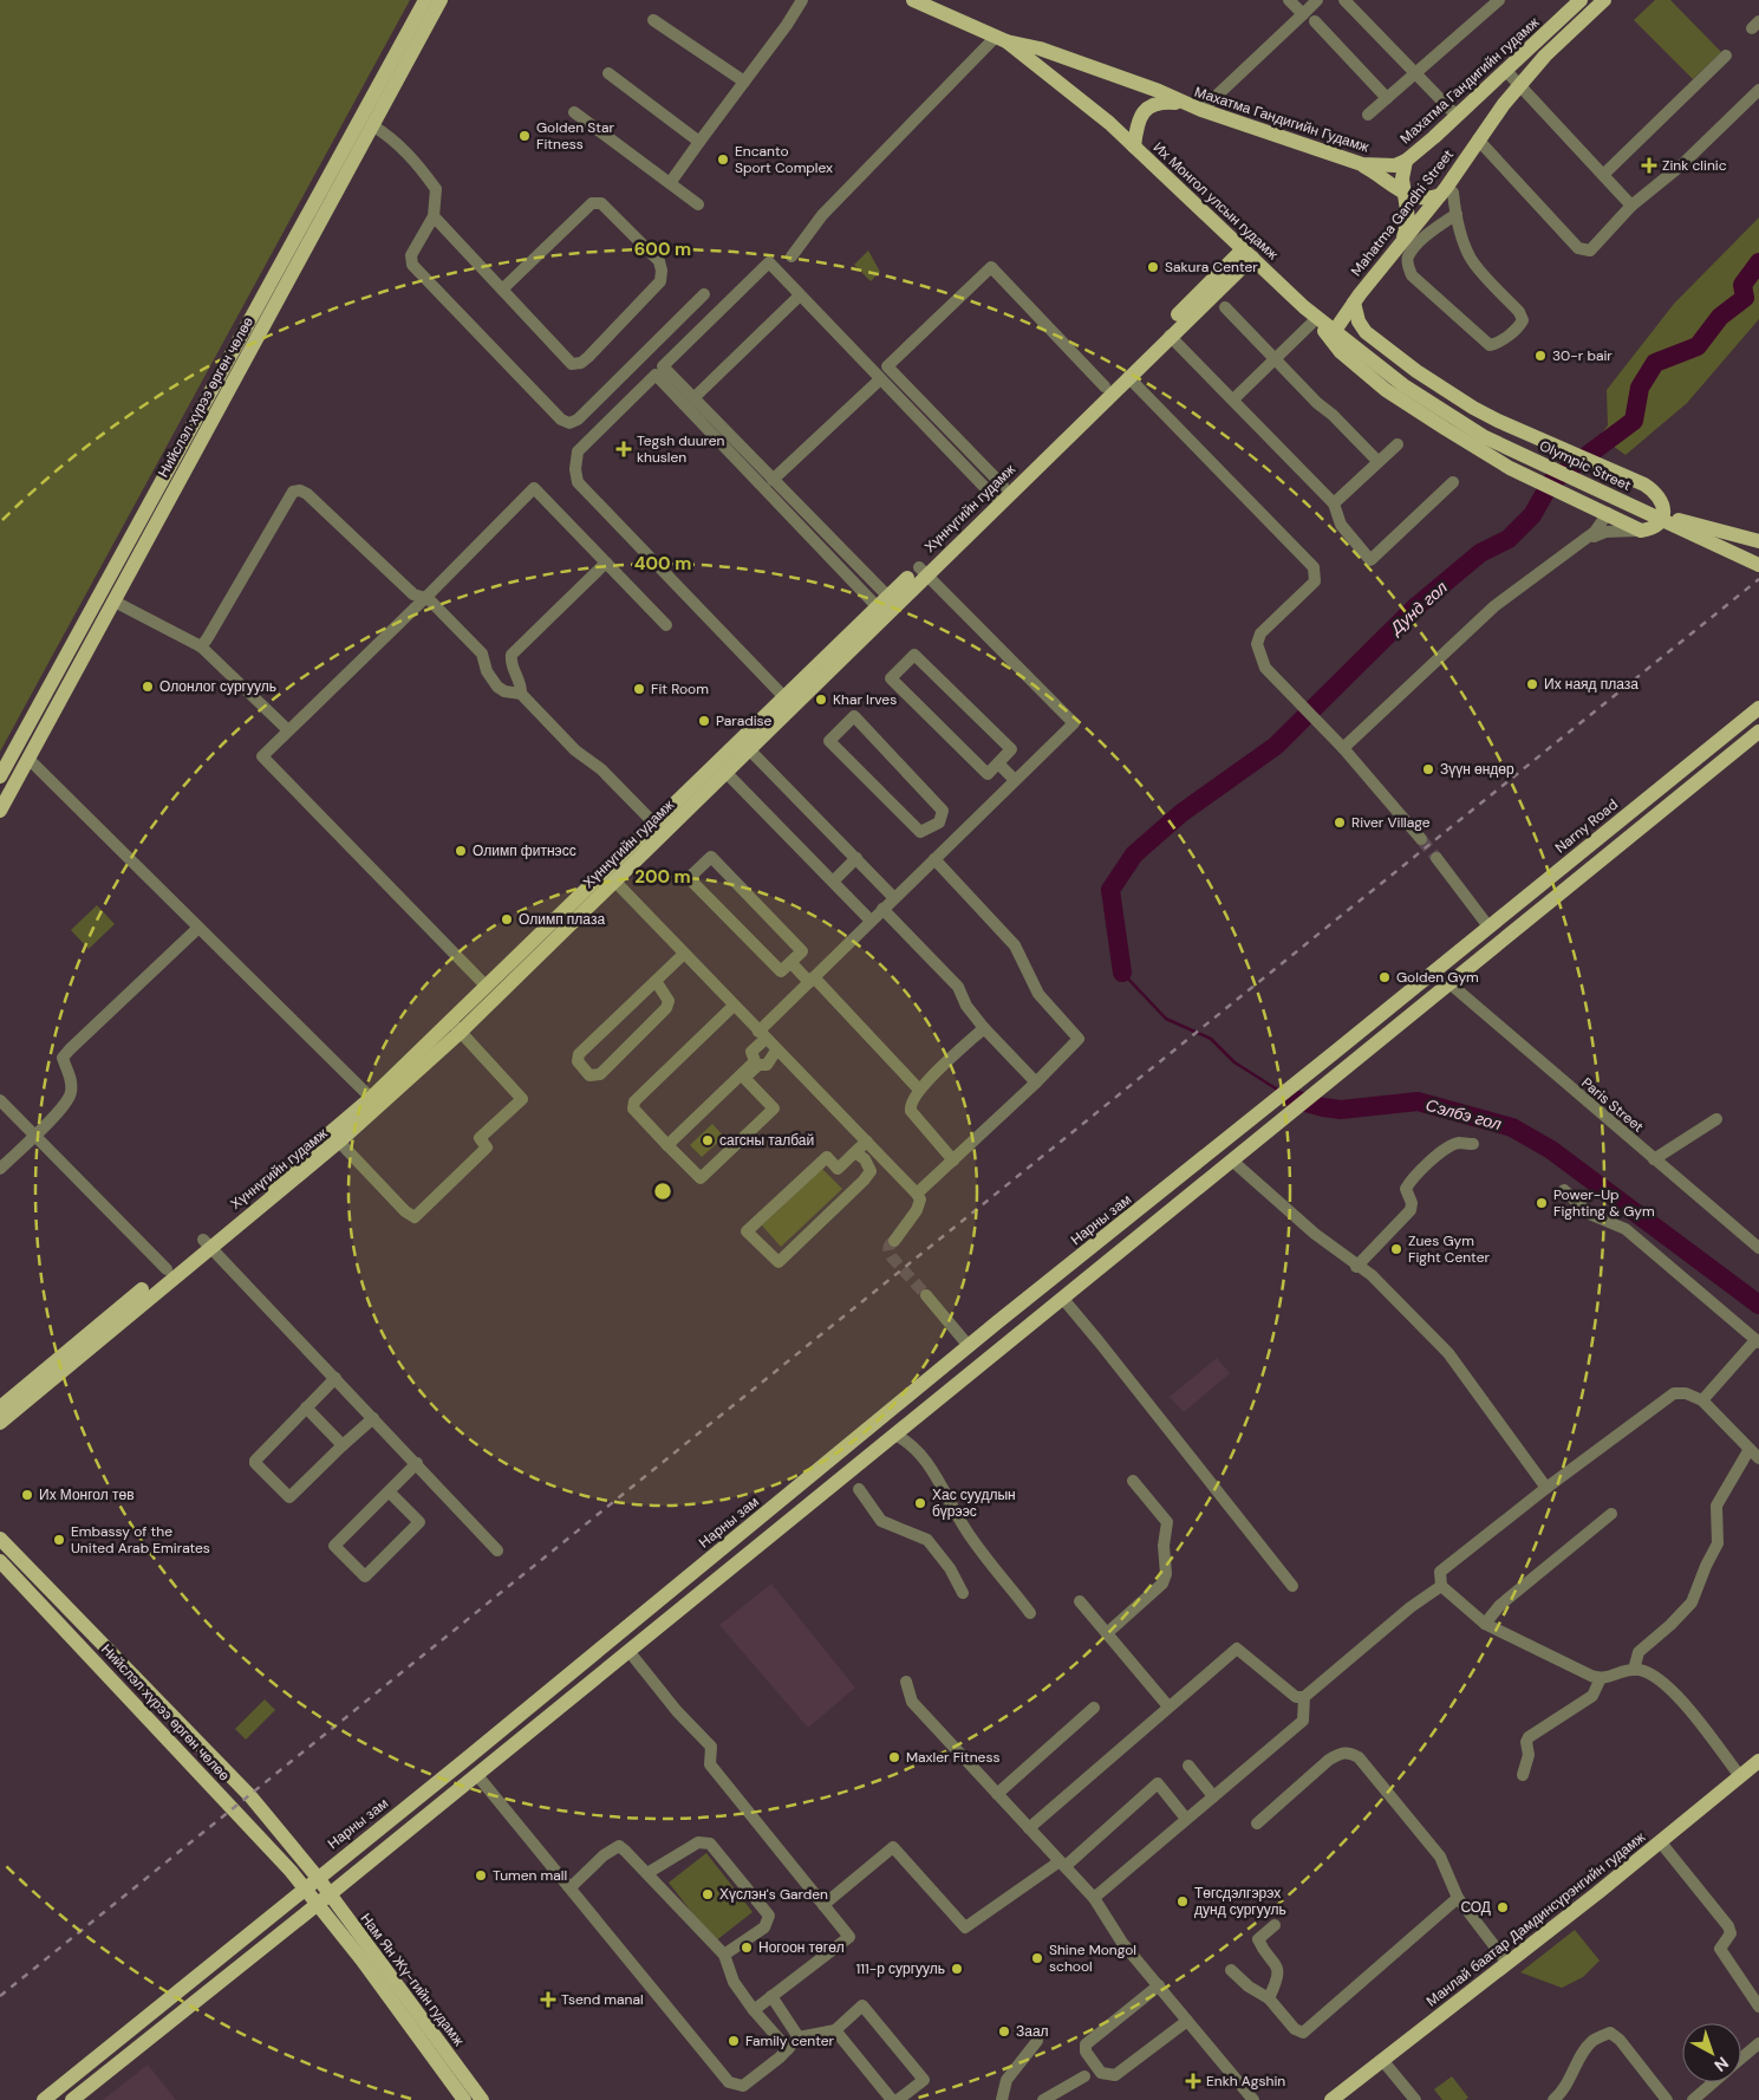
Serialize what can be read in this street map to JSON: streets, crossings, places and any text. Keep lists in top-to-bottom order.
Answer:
{
  "streets": {
    "main road": [
      "Махатма Гандигийн гудамж",
      "Махатма Гандигийн Гудамж",
      "Их Монгол улсын гудамж",
      "Mahatma Gandhi Street",
      "Нийслэл хүрээ өргөн чөлөө",
      "Olympic Street",
      "Хүннүгийн гудамж",
      "Narny Road",
      "Нарны зам",
      "Манлай баатар Дамдинсүрэнгийн гудамж",
      "Нам Ян Жү-гийн гудамж"
    ],
    "street": ["Paris Street"]
  },
  "crossings": [
    ["Махатма Гандигийн гудамж", "Махатма Гандигийн Гудамж"],
    ["Махатма Гандигийн Гудамж", "Их Монгол улсын гудамж"],
    ["Их Монгол улсын гудамж", "Mahatma Gandhi Street"],
    ["Их Монгол улсын гудамж", "Olympic Street"],
    ["Их Монгол улсын гудамж", "Хүннүгийн гудамж"],
    ["Нийслэл хүрээ өргөн чөлөө", "Нарны зам"],
    ["Нийслэл хүрээ өргөн чөлөө", "Нам Ян Жү-гийн гудамж"],
    ["Narny Road", "Нарны зам"],
    ["Нарны зам", "Нам Ян Жү-гийн гудамж"]
  ],
  "water": ["Дунд гол", "Сэлбэ гол"],
  "places": {
    "other": [
      "Golden Star Fitness",
      "Encanto Sport Complex",
      "Sakura Center",
      "30-r bair",
      "Их наяд плаза",
      "Олонлог сургууль",
      "Fit Room",
      "Khar Irves",
      "Paradise",
      "Зүүн өндөр",
      "River Village",
      "Олимп фитнэсс",
      "Олимп плаза",
      "Golden Gym",
      "сагсны талбай",
      "Power-Up Fighting & Gym",
      "Zues Gym Fight Center",
      "Их Монгол төв",
      "Хас суудлын бүрээс",
      "Embassy of the United Arab Emirates",
      "Maxler Fitness",
      "Tumen mall",
      "Хүслэн's Garden",
      "Төгсдэлгэрэх дунд сургууль",
      "СОД",
      "Ногоон төгөл",
      "Shine Mongol school",
      "111-р сургууль",
      "Заал",
      "Family center"
    ],
    "health": [
      "Zink clinic",
      "Tegsh duuren khuslen",
      "Tsend manal",
      "Enkh Agshin"
    ]
  },
  "north": "bottom right",
  "rings": ["600 m", "400 m", "200 m"]
}
